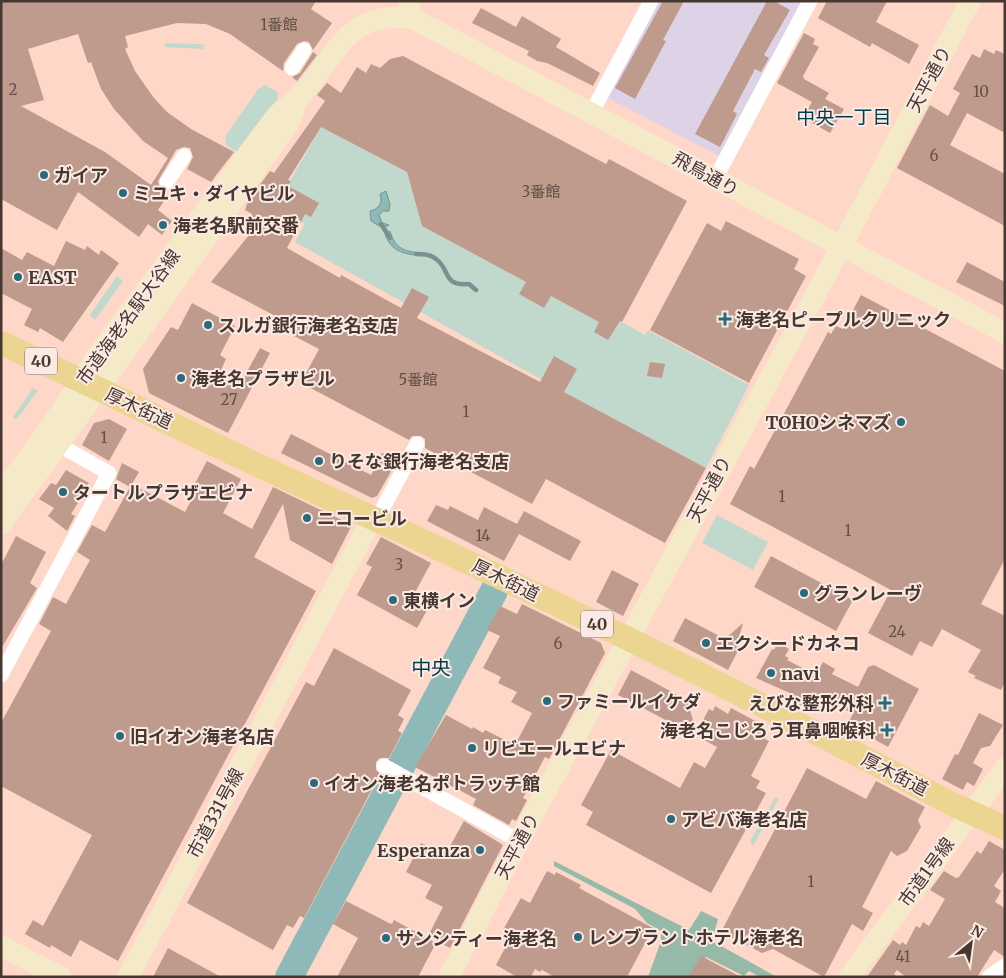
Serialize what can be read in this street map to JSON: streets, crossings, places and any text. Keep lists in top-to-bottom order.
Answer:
{
  "streets": {
    "main road": ["40", "厚木街道"],
    "street": [
      "天平通り",
      "飛鳥通り",
      "市道海老名駅大谷線",
      "市道331号線",
      "市道1号線"
    ]
  },
  "crossings": [
    ["天平通り", "飛鳥通り"],
    ["天平通り", "厚木街道"],
    ["飛鳥通り", "市道海老名駅大谷線"],
    ["市道海老名駅大谷線", "厚木街道"],
    ["厚木街道", "市道331号線"],
    ["厚木街道", "市道1号線"]
  ],
  "districts": ["中央一丁目", "中央"],
  "places": {
    "other": [
      "ガイア",
      "ミユキ・ダイヤビル",
      "海老名駅前交番",
      "EAST",
      "スルガ銀行海老名支店",
      "海老名プラザビル",
      "TOHOシネマズ",
      "りそな銀行海老名支店",
      "タートルプラザエビナ",
      "ニコービル",
      "グランレーヴ",
      "東横イン",
      "エクシードカネコ",
      "navi",
      "ファミールイケダ",
      "旧イオン海老名店",
      "リビエールエビナ",
      "イオン海老名ポトラッチ館",
      "アビバ海老名店",
      "Esperanza",
      "レンブラントホテル海老名",
      "サンシティー海老名"
    ],
    "health": ["海老名ピープルクリニック", "えびな整形外科", "海老名こじろう耳鼻咽喉科"]
  },
  "house_numbers": [
    "1番館",
    "2",
    "10",
    "6",
    "3番館",
    "5番館",
    "27",
    "1",
    "1",
    "1",
    "1",
    "14",
    "3",
    "24",
    "6",
    "1",
    "41"
  ],
  "north": "top right"
}
